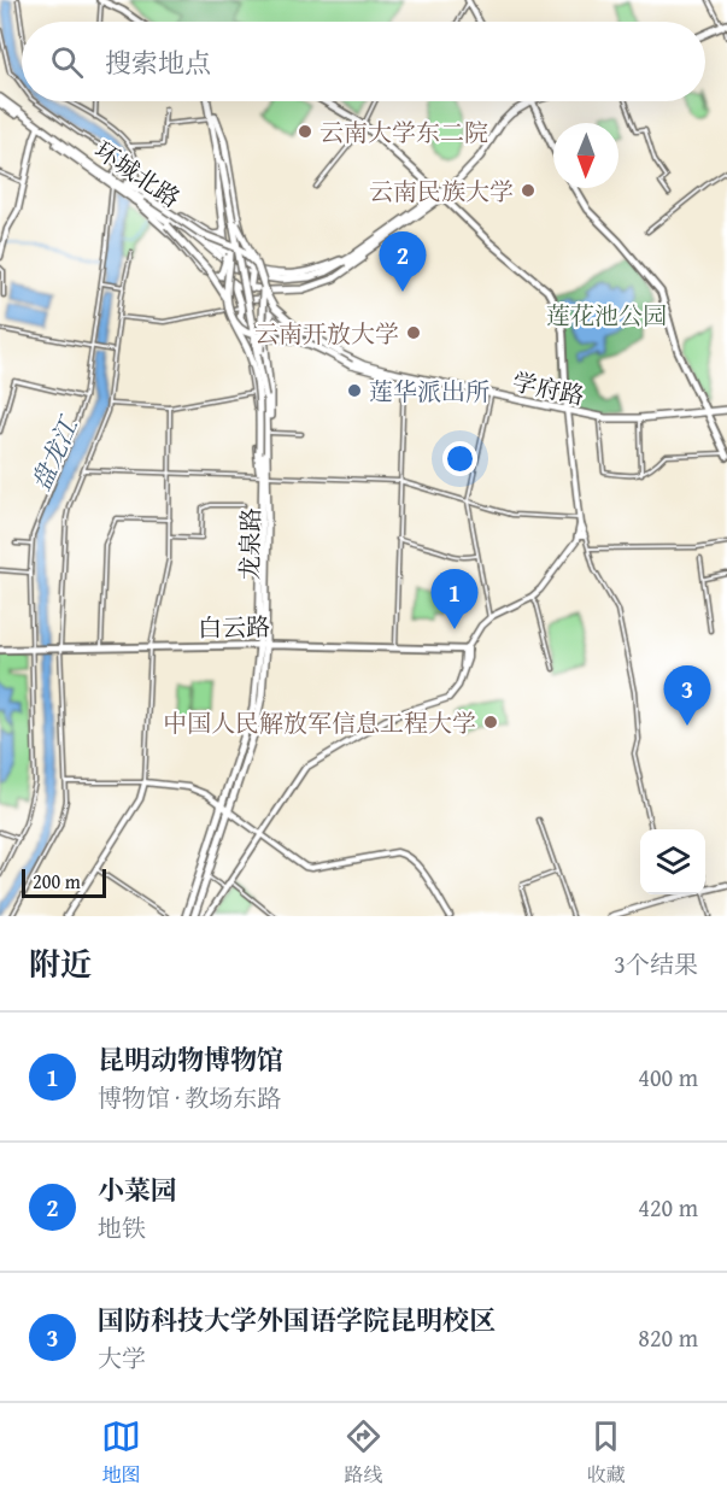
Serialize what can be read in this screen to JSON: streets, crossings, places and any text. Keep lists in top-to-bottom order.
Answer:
{
  "streets": {
    "main road": [
      "环城北路",
      "学府路",
      "龙泉路",
      "白云路"
    ]
  },
  "crossings": [
    ["环城北路", "学府路"],
    ["龙泉路", "白云路"]
  ],
  "water": ["盘龙江"],
  "parks": ["莲花池公园"],
  "places": [
    "云南大学东二院",
    "云南民族大学",
    "云南开放大学",
    "莲华派出所",
    "中国人民解放军信息工程大学"
  ],
  "scale_bar": "200 m",
  "north": "bottom",
  "page": {
    "search": "搜索地点",
    "pins": ["2", "1", "3"],
    "scale": "200 m",
    "heading": ["附近", "3个结果"],
    "list": [
      {
        "mark": "1",
        "name": "昆明动物博物馆",
        "note": "博物馆 · 教场东路",
        "value": "400 m"
      },
      {
        "mark": "2",
        "name": "小菜园",
        "note": "地铁",
        "value": "420 m"
      },
      {
        "mark": "3",
        "name": "国防科技大学外国语学院昆明校区",
        "note": "大学",
        "value": "820 m"
      }
    ],
    "nav": ["地图", "路线", "收藏"]
  }
}
